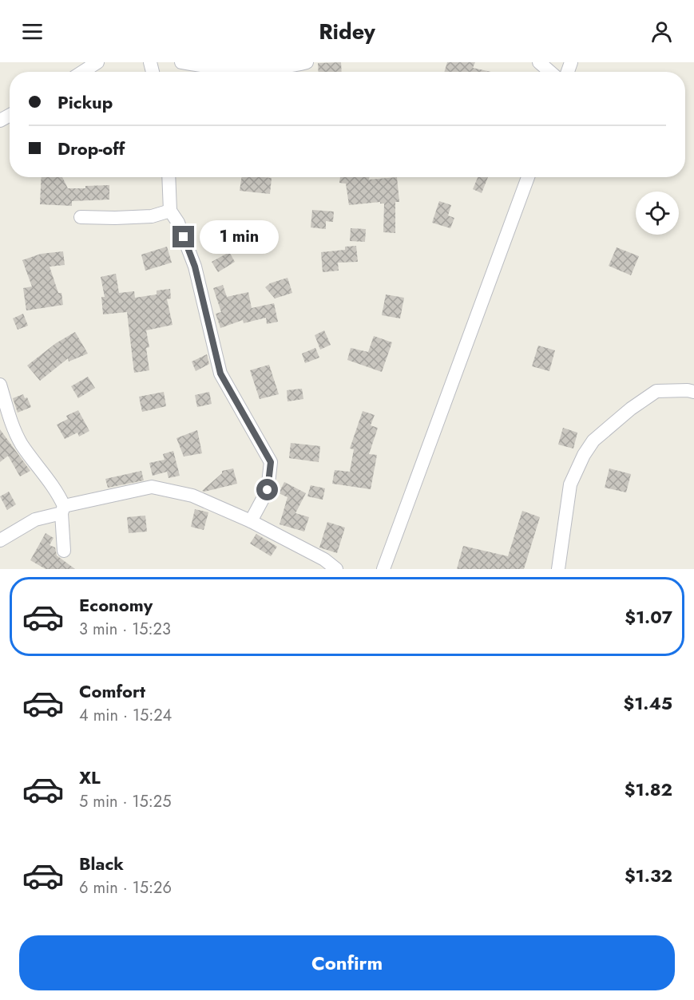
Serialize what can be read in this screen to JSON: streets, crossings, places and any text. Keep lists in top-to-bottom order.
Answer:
{
  "page": {
    "header": "Ridey",
    "banner": ["Pickup", "Drop-off"],
    "bubble": "1 min",
    "list": [
      {
        "name": "Economy",
        "note": "3 min · 15:23",
        "value": "$1.07"
      },
      {
        "name": "Comfort",
        "note": "4 min · 15:24",
        "value": "$1.45"
      },
      {
        "name": "XL",
        "note": "5 min · 15:25",
        "value": "$1.82"
      },
      {
        "name": "Black",
        "note": "6 min · 15:26",
        "value": "$1.32"
      }
    ],
    "buttons": "Confirm"
  }
}
